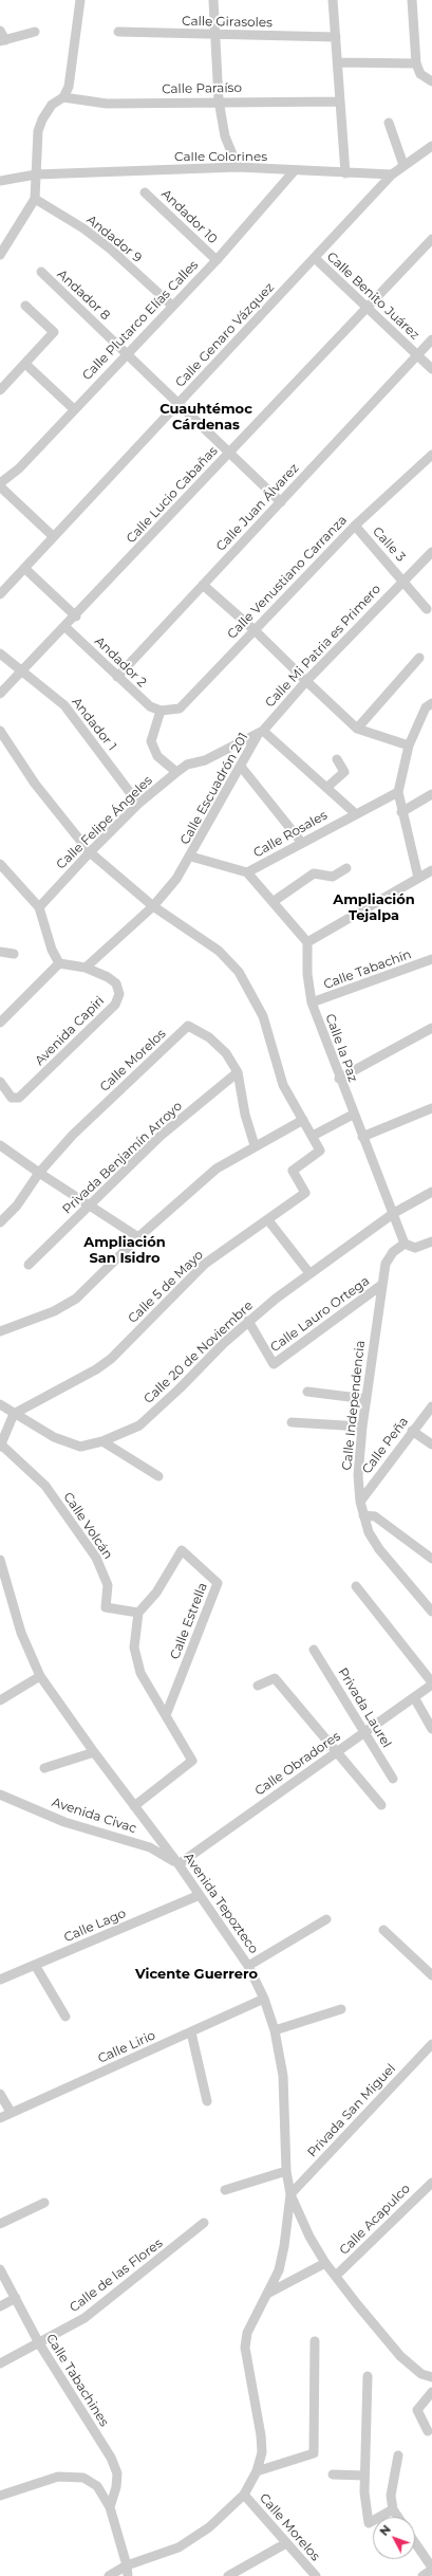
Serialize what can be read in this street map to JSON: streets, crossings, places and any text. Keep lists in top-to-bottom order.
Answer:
{
  "streets": {
    "street": [
      "Calle Girasoles",
      "Calle Paraíso",
      "Calle Colorines",
      "Andador 10",
      "Andador 9",
      "Andador 8",
      "Calle Benito Juárez",
      "Calle Plutarco Elías Calles",
      "Calle Genaro Vázquez",
      "Calle Lucio Cabañas",
      "Calle Juan Álvarez",
      "Calle 3",
      "Calle Venustiano Carranza",
      "Calle Mi Patria es Primero",
      "Andador 2",
      "Andador 1",
      "Calle Escuadrón 201",
      "Calle Felipe Ángeles",
      "Calle Rosales",
      "Calle Tabachín",
      "Avenida Capiri",
      "Calle la Paz",
      "Calle Morelos",
      "Privada Benjamín Arroyo",
      "Calle 5 de Mayo",
      "Calle Lauro Ortega",
      "Calle 20 de Noviembre",
      "Calle Independencia",
      "Calle Peña",
      "Calle Volcán",
      "Calle Estrella",
      "Privada Laurel",
      "Calle Obradores",
      "Avenida Civac",
      "Avenida Tepozteco",
      "Calle Lago",
      "Calle Lirio",
      "Privada San Miguel",
      "Calle Acapulco",
      "Calle de las Flores",
      "Calle Tabachines"
    ]
  },
  "crossings": [
    ["Calle Colorines", "Calle Plutarco Elías Calles"],
    ["Calle Colorines", "Calle Genaro Vázquez"],
    ["Andador 10", "Calle Plutarco Elías Calles"],
    ["Andador 9", "Calle Plutarco Elías Calles"],
    ["Andador 8", "Calle Plutarco Elías Calles"],
    ["Andador 8", "Calle Genaro Vázquez"],
    ["Andador 8", "Calle Lucio Cabañas"],
    ["Andador 8", "Calle Juan Álvarez"],
    ["Calle Benito Juárez", "Calle Genaro Vázquez"],
    ["Calle Benito Juárez", "Calle Lucio Cabañas"],
    ["Calle Benito Juárez", "Calle Juan Álvarez"],
    ["Calle Lucio Cabañas", "Andador 2"],
    ["Calle Lucio Cabañas", "Andador 1"],
    ["Calle Juan Álvarez", "Andador 2"],
    ["Calle 3", "Calle Venustiano Carranza"],
    ["Calle 3", "Calle Mi Patria es Primero"],
    ["Calle Venustiano Carranza", "Andador 2"],
    ["Calle Mi Patria es Primero", "Calle Escuadrón 201"],
    ["Calle Mi Patria es Primero", "Calle Felipe Ángeles"],
    ["Andador 1", "Calle Felipe Ángeles"],
    ["Calle Escuadrón 201", "Calle Felipe Ángeles"],
    ["Calle Escuadrón 201", "Calle Rosales"],
    ["Calle Escuadrón 201", "Avenida Capiri"],
    ["Calle Tabachín", "Calle la Paz"],
    ["Calle la Paz", "Calle 20 de Noviembre"],
    ["Calle la Paz", "Calle Independencia"],
    ["Calle Morelos", "Privada Benjamín Arroyo"],
    ["Calle Morelos", "Avenida Tepozteco"],
    ["Calle 5 de Mayo", "Calle 20 de Noviembre"],
    ["Calle Lauro Ortega", "Calle 20 de Noviembre"],
    ["Calle Lauro Ortega", "Calle Independencia"],
    ["Calle Independencia", "Calle Peña"],
    ["Calle Volcán", "Calle Estrella"],
    ["Privada Laurel", "Calle Obradores"],
    ["Calle Obradores", "Avenida Civac"],
    ["Calle Obradores", "Avenida Tepozteco"],
    ["Avenida Civac", "Avenida Tepozteco"],
    ["Avenida Tepozteco", "Calle Lago"],
    ["Avenida Tepozteco", "Calle Lirio"],
    ["Avenida Tepozteco", "Privada San Miguel"],
    ["Calle de las Flores", "Calle Tabachines"]
  ],
  "districts": [
    "Cuauhtémoc Cárdenas",
    "Ampliación Tejalpa",
    "Ampliación San Isidro",
    "Vicente Guerrero"
  ],
  "north": "top left"
}
